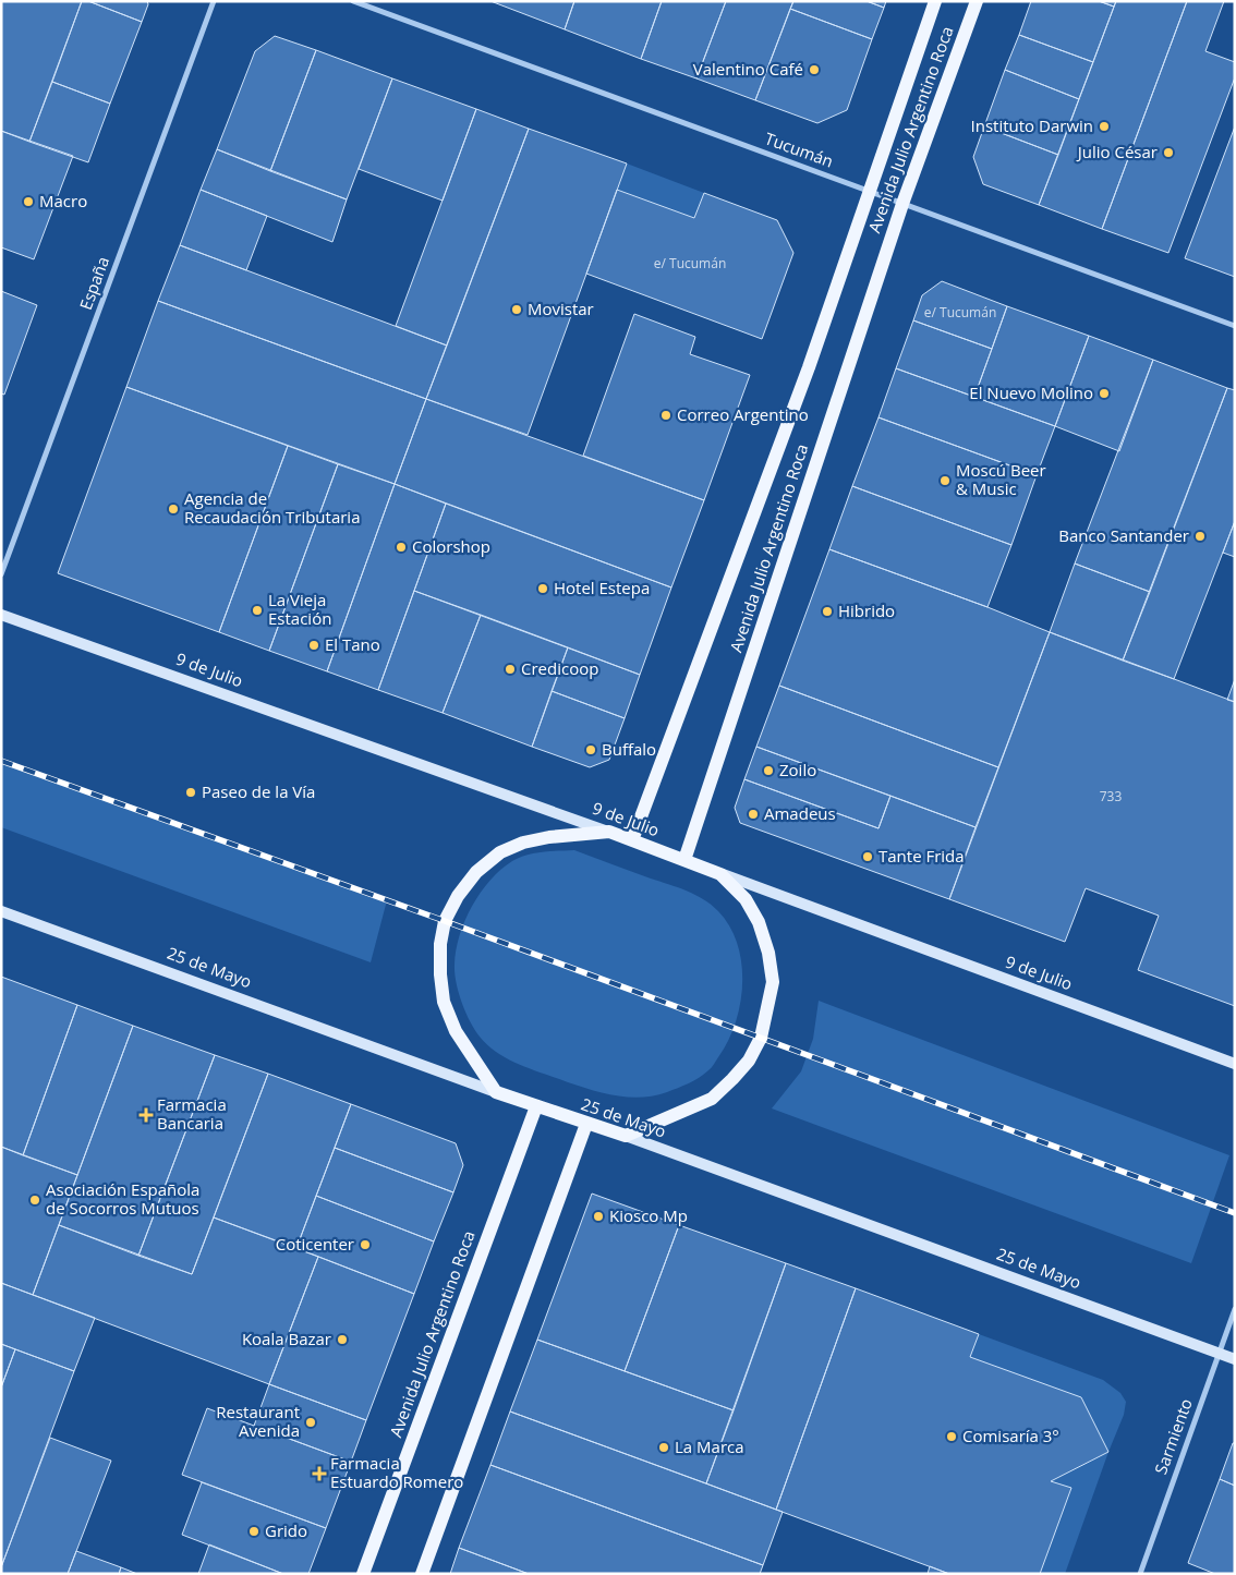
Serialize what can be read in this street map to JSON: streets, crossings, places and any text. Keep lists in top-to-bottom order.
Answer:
{
  "streets": {
    "main road": ["Avenida Julio Argentino Roca", "9 de Julio", "25 de Mayo"],
    "street": ["Tucumán", "España", "Sarmiento"]
  },
  "crossings": [
    ["Avenida Julio Argentino Roca", "Tucumán"],
    ["Avenida Julio Argentino Roca", "9 de Julio"],
    ["Avenida Julio Argentino Roca", "25 de Mayo"],
    ["25 de Mayo", "Sarmiento"]
  ],
  "places": {
    "other": [
      "Valentino Café",
      "Instituto Darwin",
      "Julio César",
      "Macro",
      "Movistar",
      "El Nuevo Molino",
      "Correo Argentino",
      "Moscú Beer & Music",
      "Agencia de Recaudación Tributaria",
      "Banco Santander",
      "Colorshop",
      "Hotel Estepa",
      "La Vieja Estación",
      "Hibrido",
      "El Tano",
      "Credicoop",
      "Buffalo",
      "Zoilo",
      "Paseo de la Vía",
      "Amadeus",
      "Tante Frida",
      "Asociación Española de Socorros Mutuos",
      "Kiosco Mp",
      "Coticenter",
      "Koala Bazar",
      "Restaurant Avenida",
      "Comisaría 3°",
      "La Marca",
      "Grido"
    ],
    "health": ["Farmacia Bancaria", "Farmacia Estuardo Romero"]
  },
  "house_numbers": ["e/ Tucumán", "e/ Tucumán", "733"]
}
